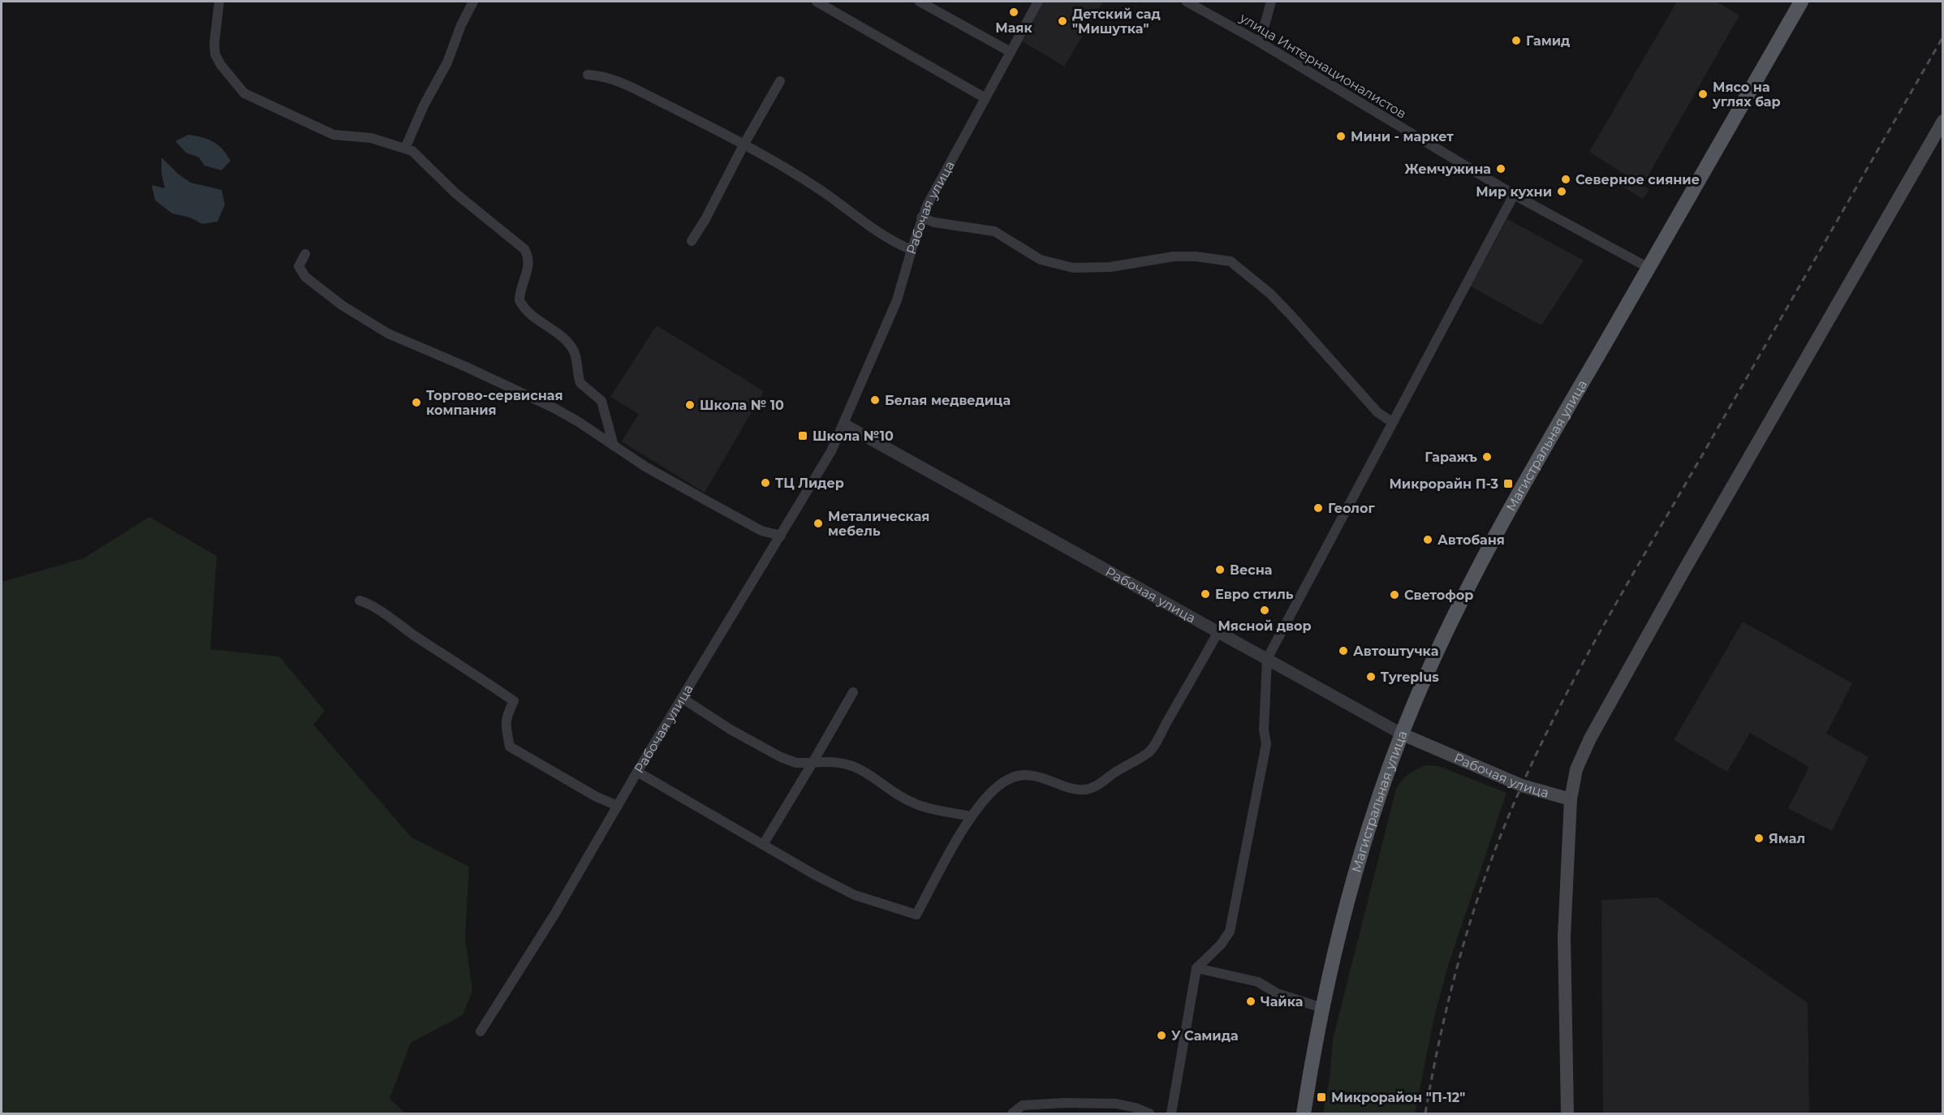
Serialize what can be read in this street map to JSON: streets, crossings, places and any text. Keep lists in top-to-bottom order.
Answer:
{
  "streets": {
    "main road": ["Рабочая улица", "Магистральная улица"],
    "street": ["улица Интернационалистов"]
  },
  "crossings": [
    ["улица Интернационалистов", "Магистральная улица"],
    ["Рабочая улица", "Магистральная улица"]
  ],
  "places": {
    "other": [
      "Маяк",
      "Детский сад \"Мишутка\"",
      "Гамид",
      "Мясо на углях бар",
      "Мини - маркет",
      "Жемчужина",
      "Северное сияние",
      "Мир кухни",
      "Белая медведица",
      "Торгово-сервисная компания",
      "Школа № 10",
      "Гаражъ",
      "ТЦ Лидер",
      "Геолог",
      "Металическая мебель",
      "Автобаня",
      "Весна",
      "Евро стиль",
      "Светофор",
      "Мясной двор",
      "Автоштучка",
      "Tyreplus",
      "Ямал",
      "Чайка",
      "У Самида"
    ],
    "transit": ["Школа №10", "Микрорайн П-3", "Микрорайон \"П-12\""]
  }
}
